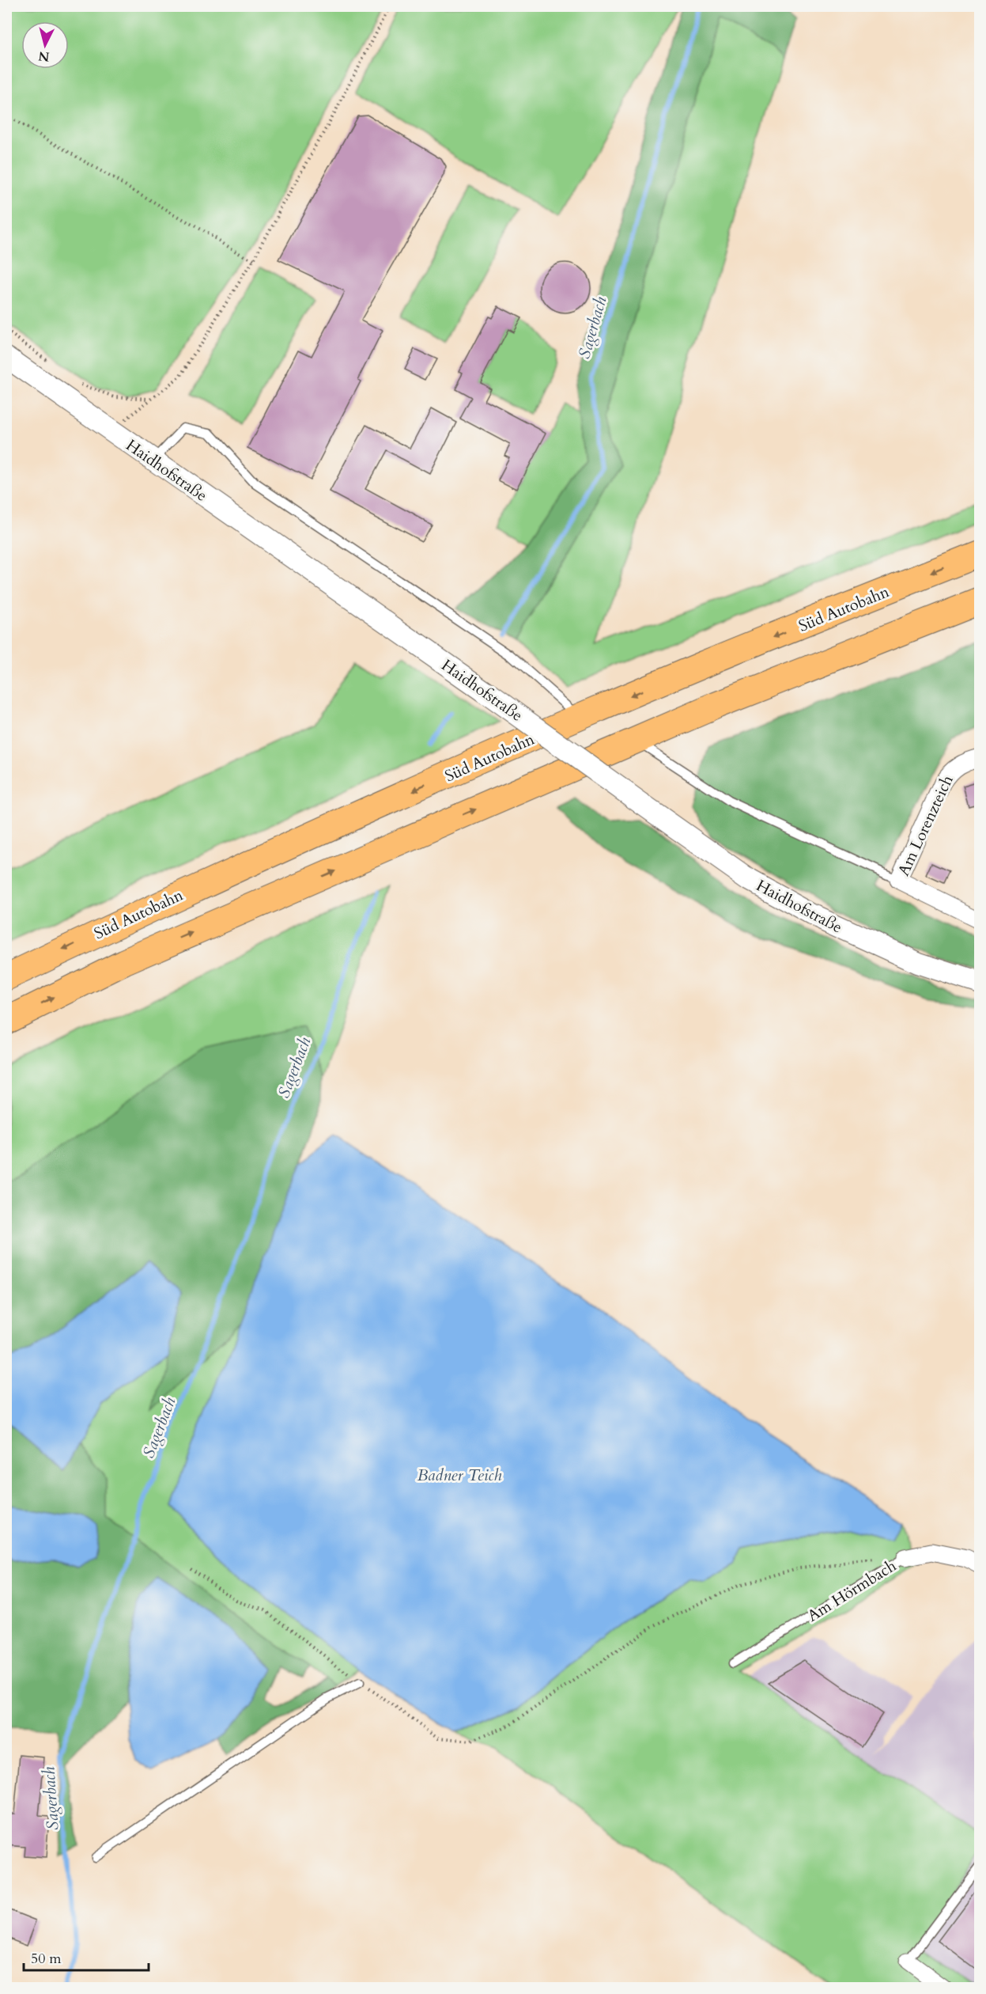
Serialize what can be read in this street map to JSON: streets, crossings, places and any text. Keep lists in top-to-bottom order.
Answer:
{
  "streets": {
    "highway": ["Süd Autobahn"],
    "street": ["Haidhofstraße", "Am Lorenzteich", "Am Hörmbach"]
  },
  "water": ["Sagerbach", "Badner Teich"],
  "scale_bar": "50 m",
  "north": "bottom"
}
